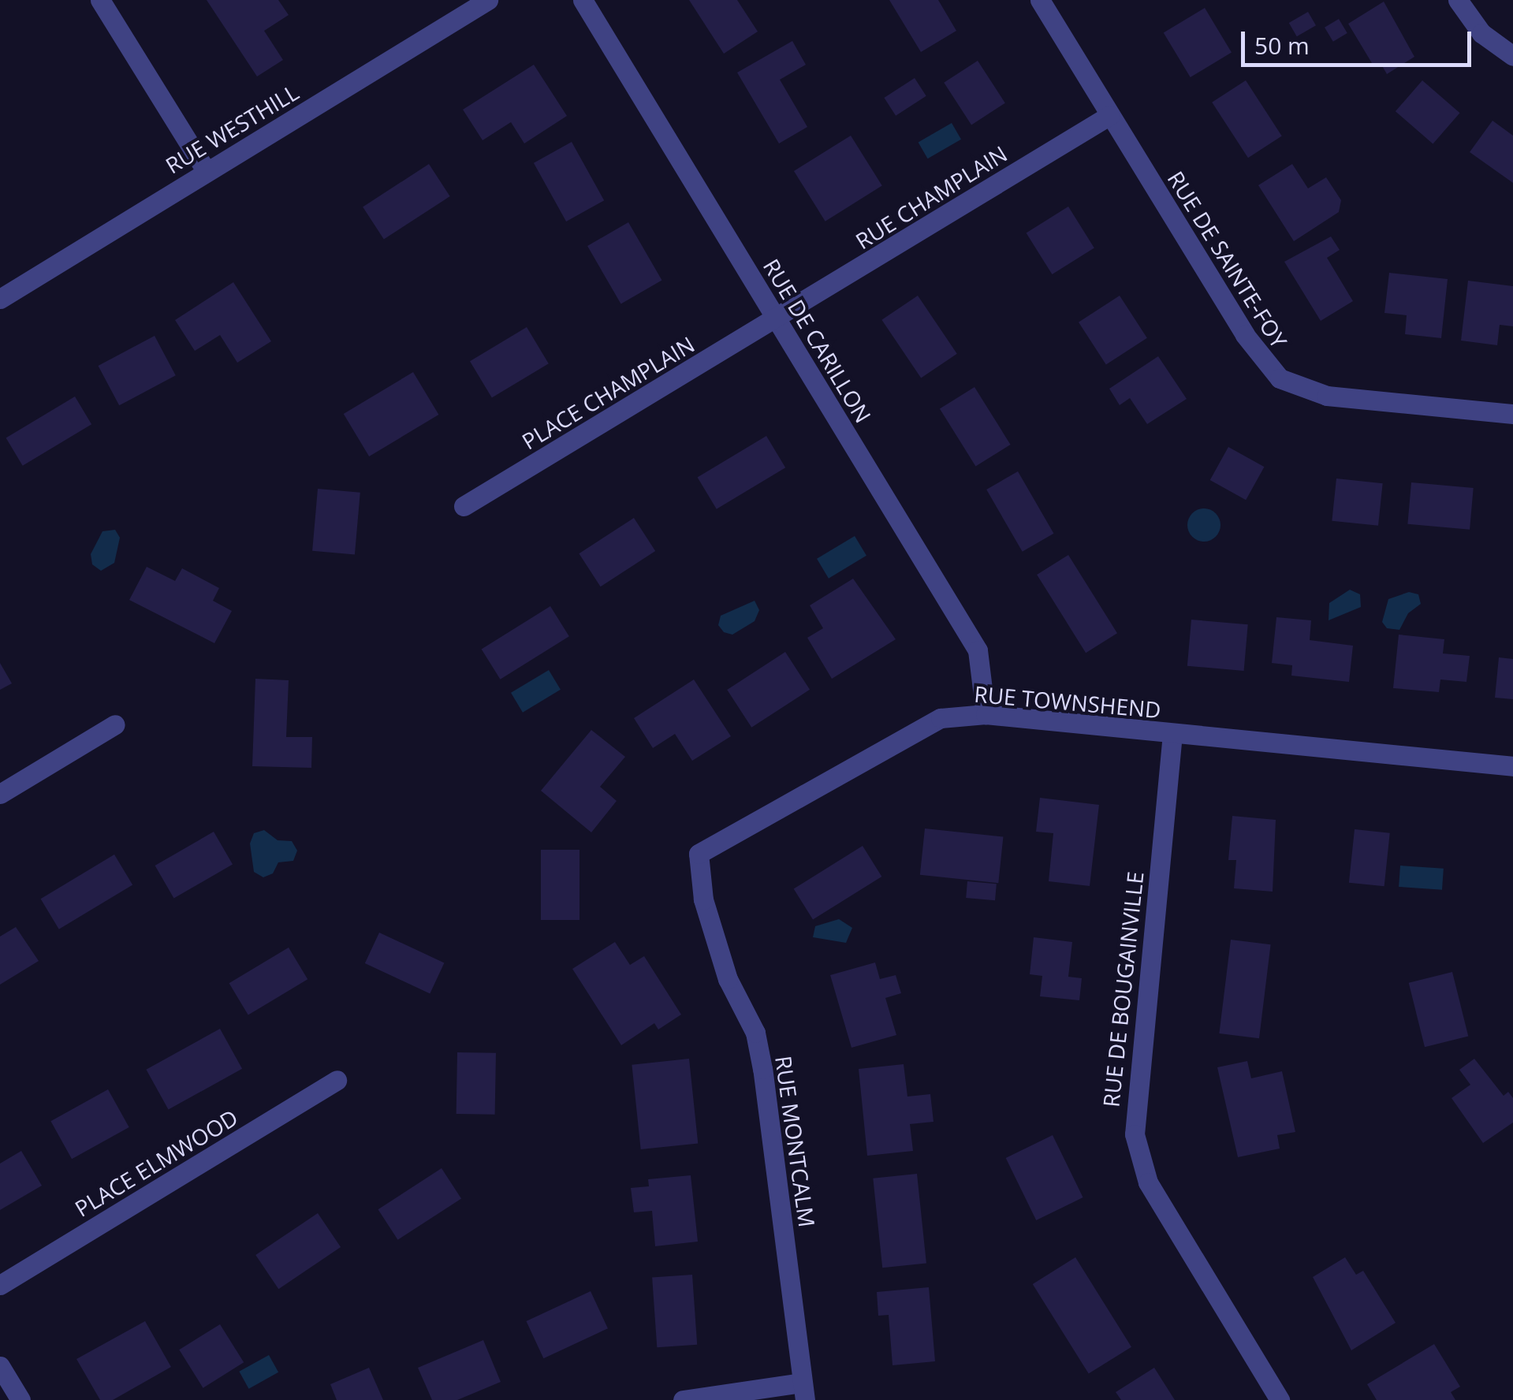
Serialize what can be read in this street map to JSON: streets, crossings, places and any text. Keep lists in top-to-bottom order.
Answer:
{
  "streets": {
    "street": [
      "RUE WESTHILL",
      "RUE CHAMPLAIN",
      "RUE DE SAINTE-FOY",
      "RUE DE CARILLON",
      "PLACE CHAMPLAIN",
      "RUE TOWNSHEND",
      "RUE DE BOUGAINVILLE",
      "RUE MONTCALM",
      "PLACE ELMWOOD"
    ]
  },
  "crossings": [
    ["RUE CHAMPLAIN", "RUE DE SAINTE-FOY"],
    ["RUE CHAMPLAIN", "RUE DE CARILLON"],
    ["RUE CHAMPLAIN", "PLACE CHAMPLAIN"],
    ["RUE DE CARILLON", "PLACE CHAMPLAIN"],
    ["RUE DE CARILLON", "RUE TOWNSHEND"],
    ["RUE TOWNSHEND", "RUE DE BOUGAINVILLE"],
    ["RUE TOWNSHEND", "RUE MONTCALM"]
  ],
  "scale_bar": "50 m"
}
